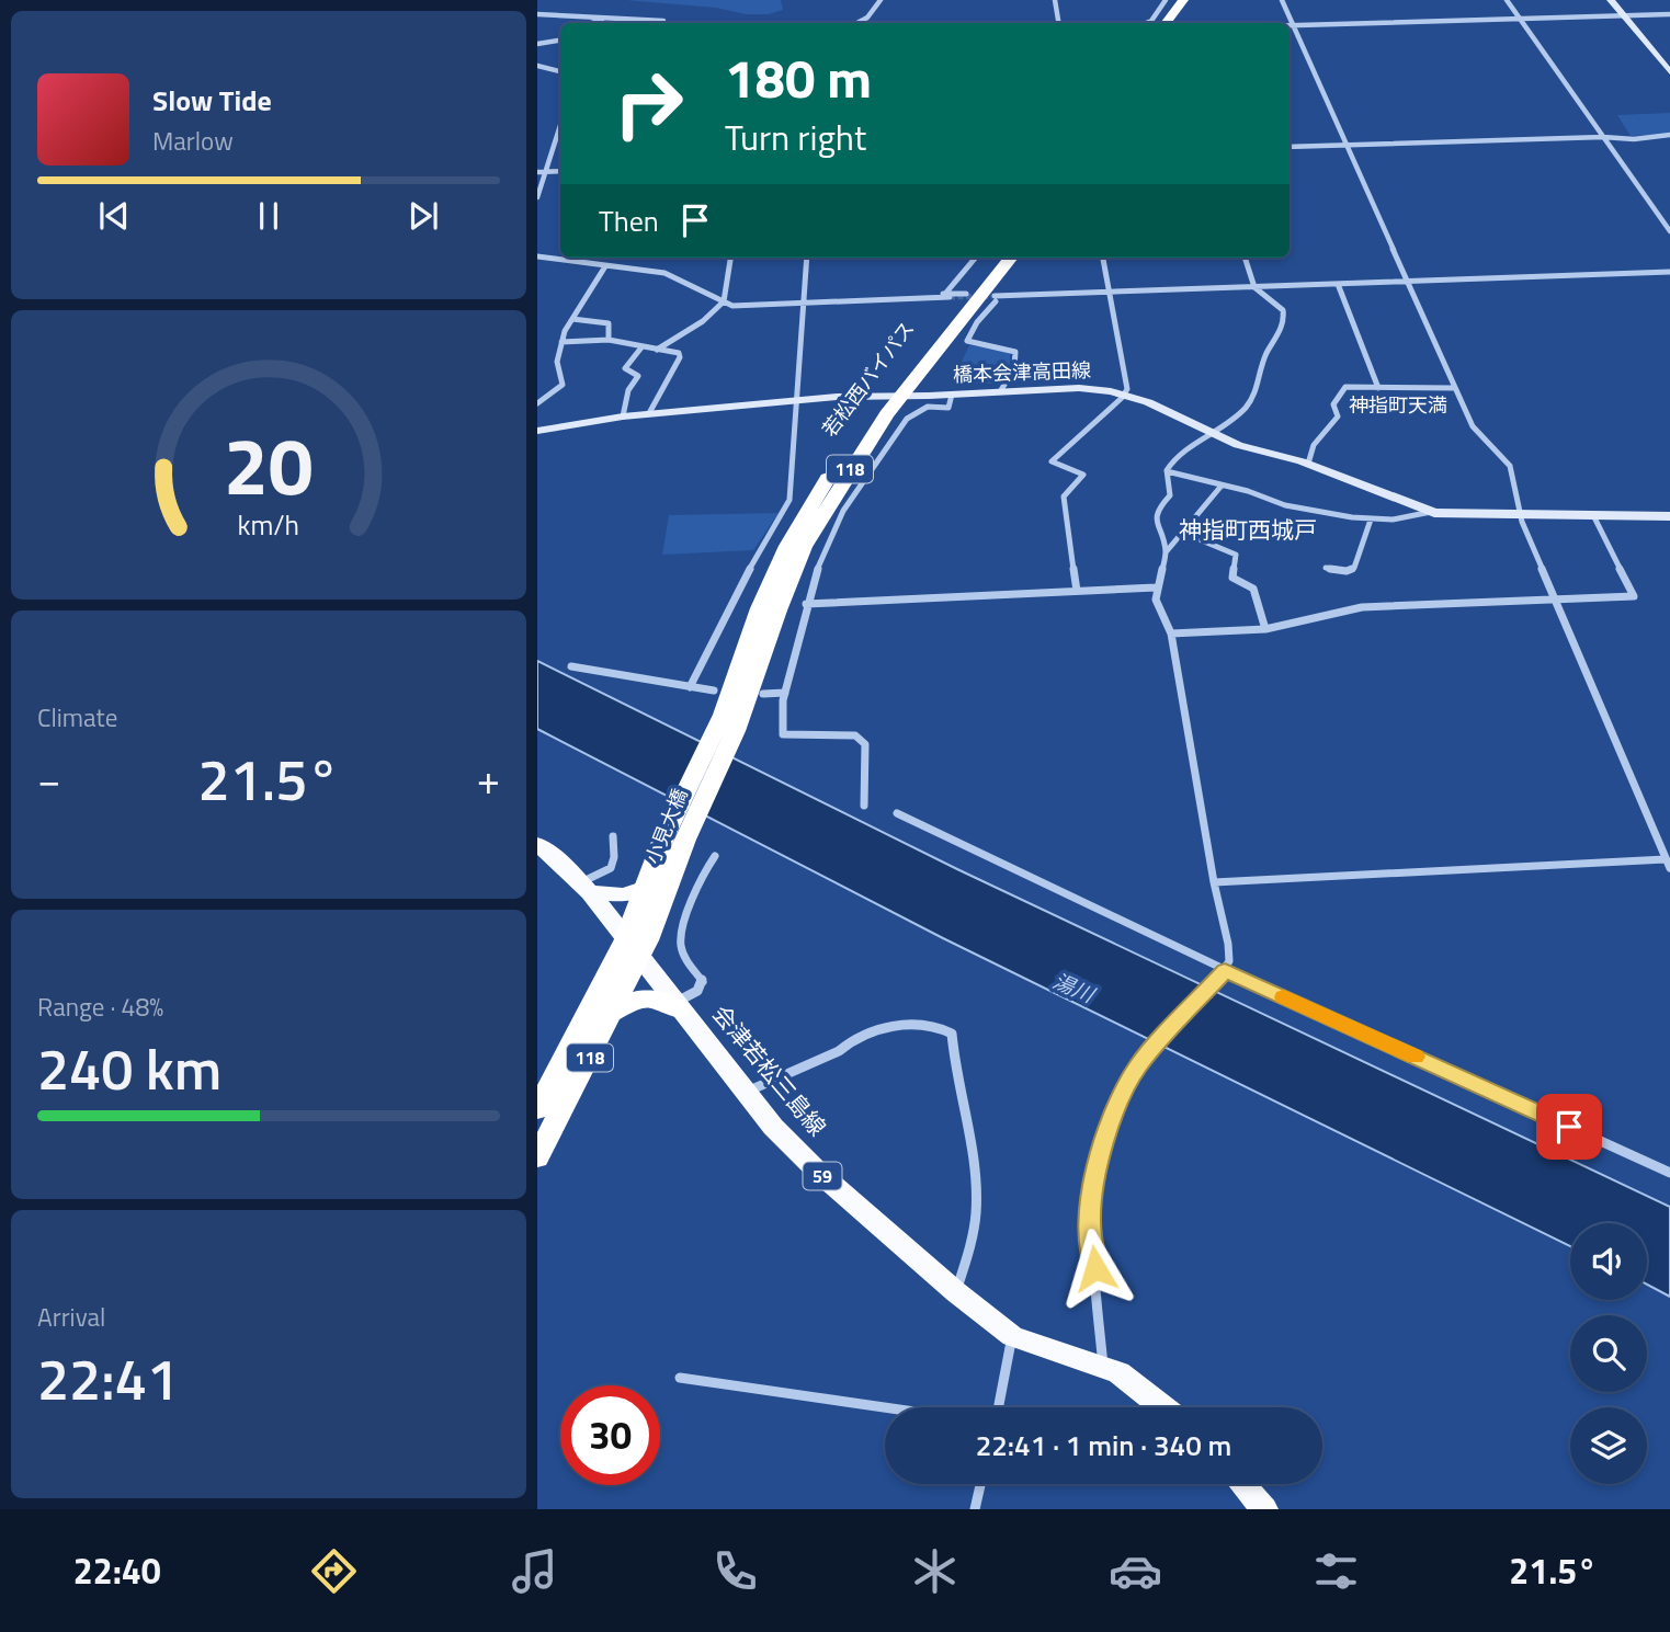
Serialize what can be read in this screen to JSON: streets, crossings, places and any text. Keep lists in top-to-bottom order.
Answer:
{
  "streets": {
    "highway": ["若松西バイパス", "118", "小見大橋"],
    "main road": ["橋本会津高田線", "会津若松三島線", "59"]
  },
  "crossings": [
    ["橋本会津高田線", "若松西バイパス"],
    ["若松西バイパス", "小見大橋"],
    ["118", "小見大橋"],
    ["118", "会津若松三島線"],
    ["小見大橋", "会津若松三島線"]
  ],
  "districts": ["神指町天満", "神指町西城戸"],
  "water": ["湯川"],
  "page": {
    "turn": ["180 m", "Turn right"],
    "song": ["Slow Tide", "Marlow"],
    "then": "Then",
    "tile": [
      "Climate",
      ["Range · 48%", "240 km"],
      ["Arrival", "22:41"]
    ],
    "heat": ["−", "21.5°", "+"],
    "limit": "30",
    "trip": "22:41 · 1 min · 340 m",
    "tabs": ["22:40", "21.5°"],
    "gauge": ["20", "km/h"]
  }
}
